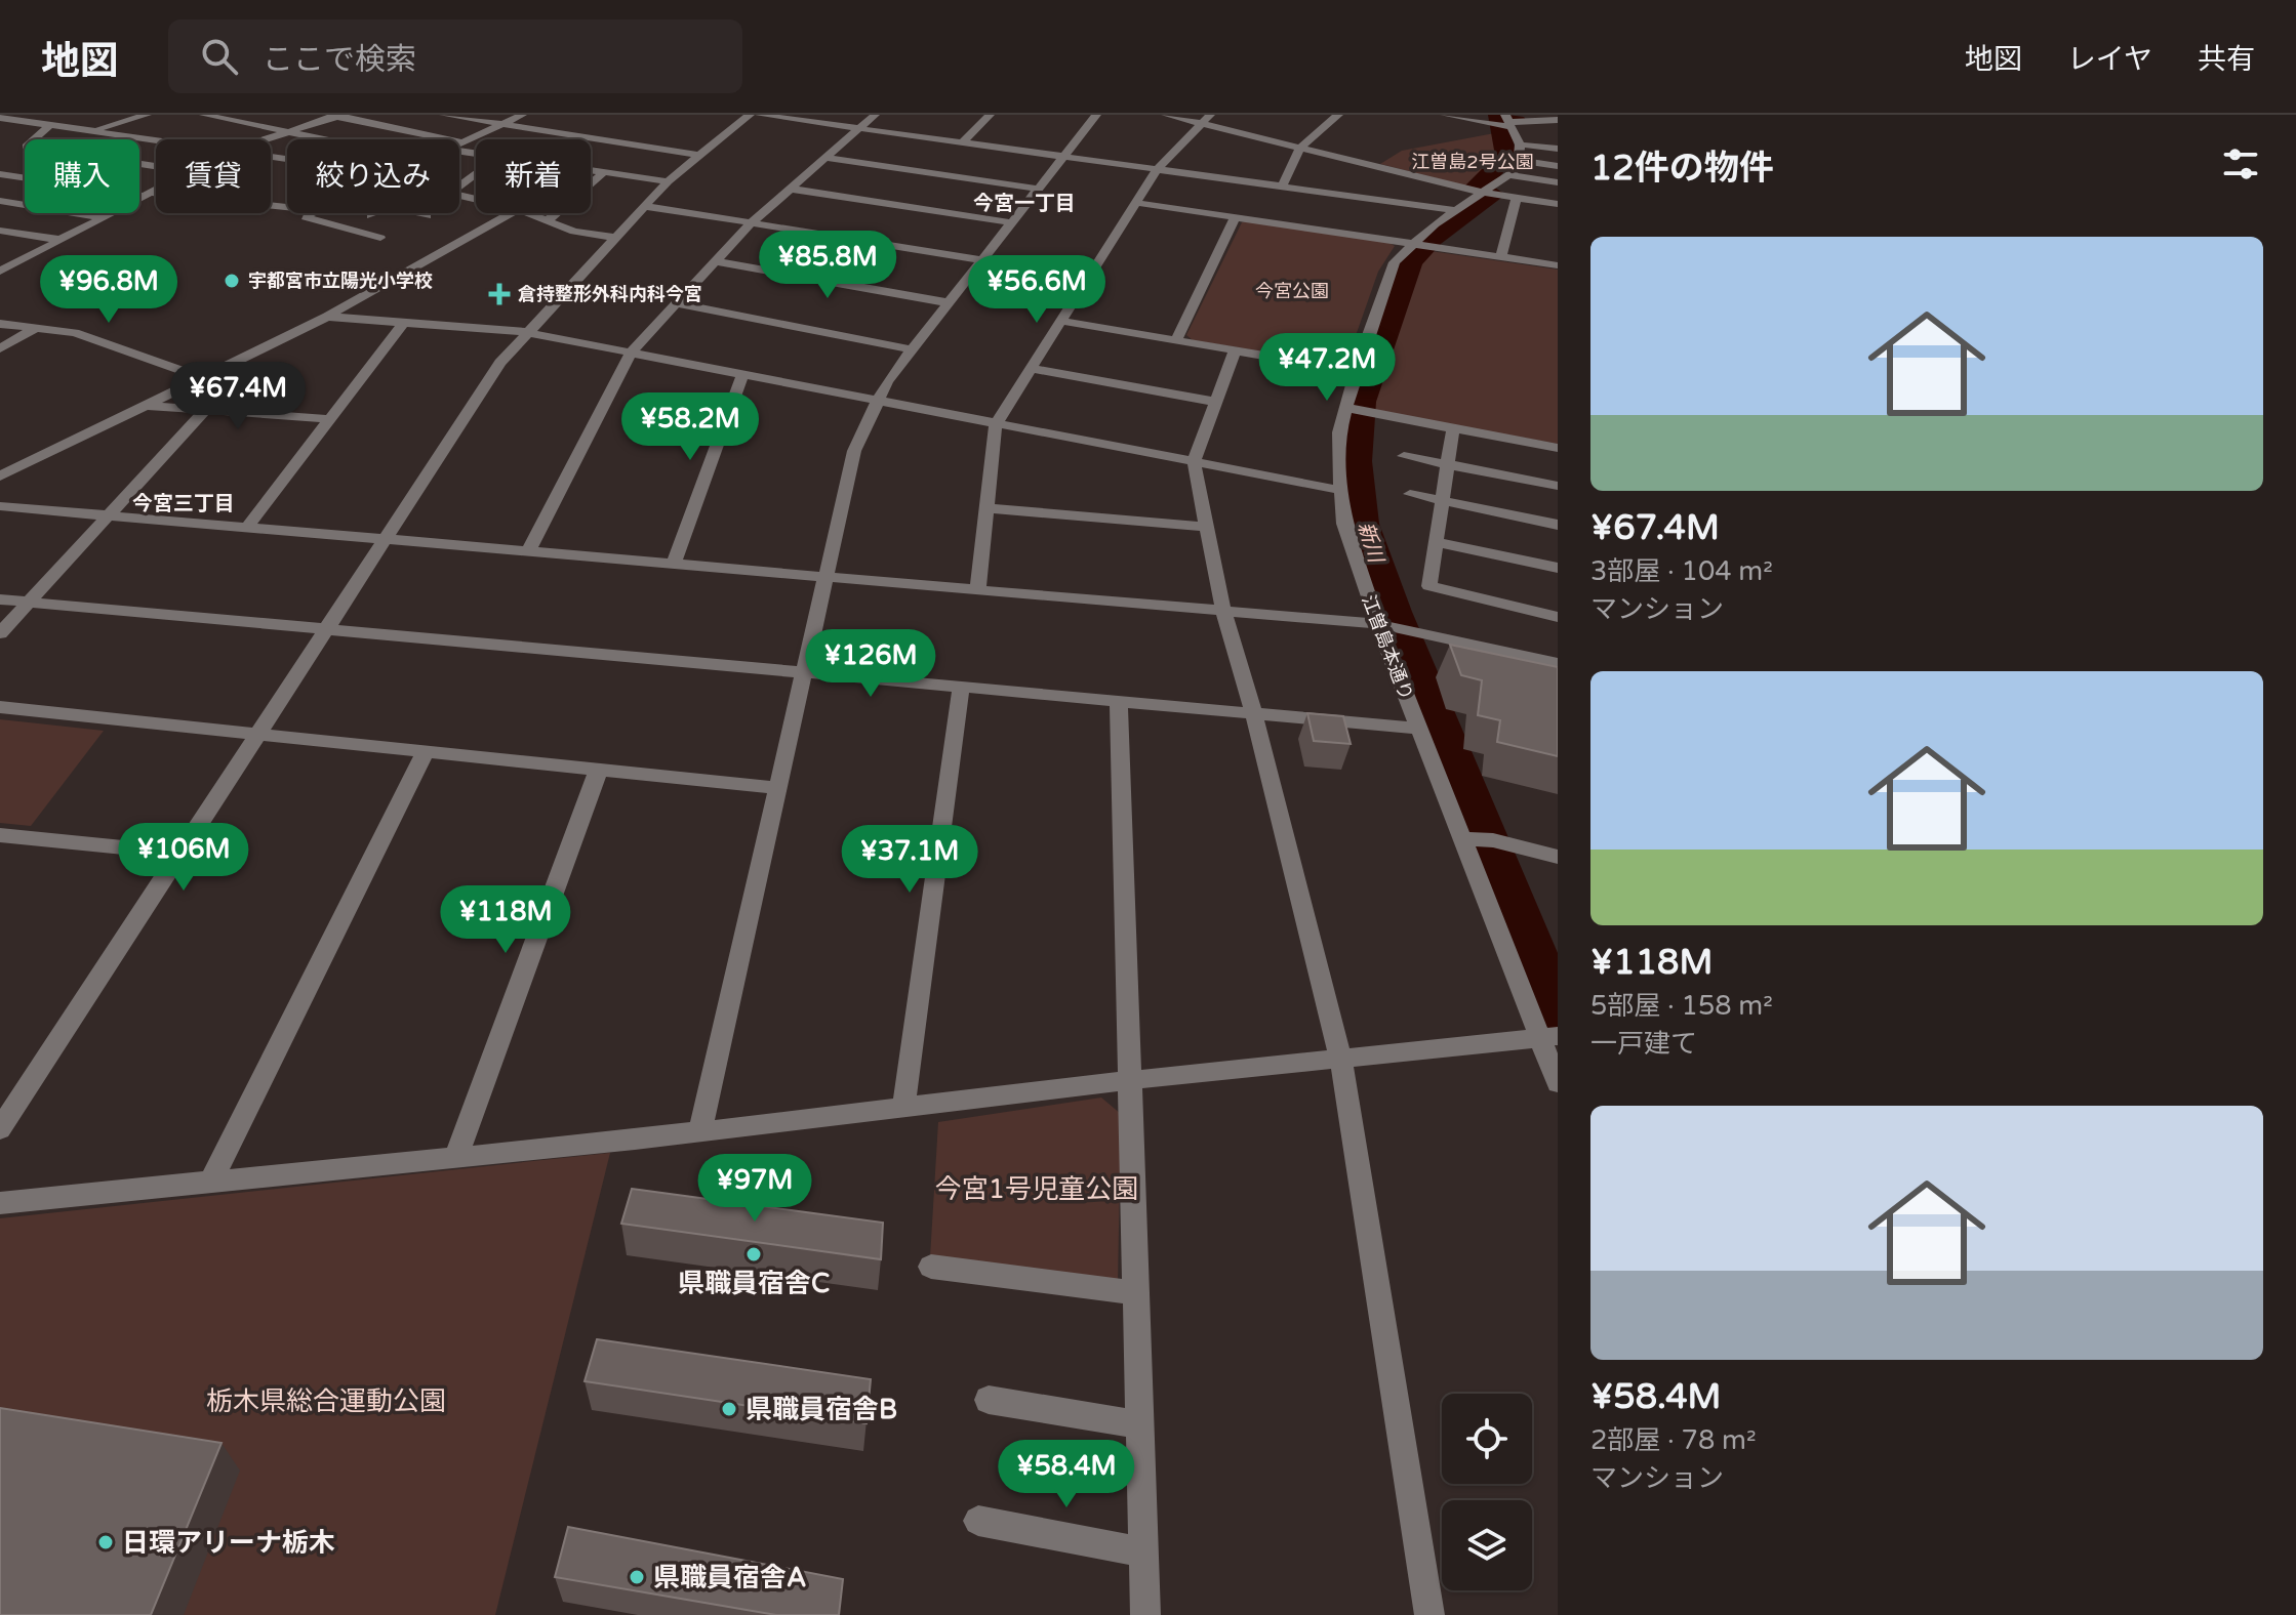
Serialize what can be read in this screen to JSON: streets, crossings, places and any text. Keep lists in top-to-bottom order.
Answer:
{
  "streets": {
    "street": ["江曽島本通り"]
  },
  "districts": ["今宮一丁目", "今宮三丁目"],
  "water": ["新川"],
  "parks": [
    "江曽島2号公園",
    "今宮公園",
    "今宮1号児童公園",
    "栃木県総合運動公園"
  ],
  "places": {
    "other": [
      "宇都宮市立陽光小学校",
      "県職員宿舎C",
      "県職員宿舎B",
      "日環アリーナ栃木",
      "県職員宿舎A"
    ],
    "health": ["倉持整形外科内科今宮"]
  },
  "page": {
    "header": "地図",
    "search": "ここで検索",
    "nav": ["地図", "レイヤ", "共有"],
    "heading": "12件の物件",
    "chip": [
      "購入",
      "賃貸",
      "絞り込み",
      "新着"
    ],
    "list": [
      {
        "name": "¥67.4M",
        "note": "3部屋 · 104 m² · マンション"
      },
      {
        "name": "¥118M",
        "note": "5部屋 · 158 m² · 一戸建て"
      },
      {
        "name": "¥58.4M",
        "note": "2部屋 · 78 m² · マンション"
      }
    ],
    "price": [
      "¥85.8M",
      "¥96.8M",
      "¥56.6M",
      "¥47.2M",
      "¥67.4M",
      "¥58.2M",
      "¥126M",
      "¥106M",
      "¥37.1M",
      "¥118M",
      "¥97M",
      "¥58.4M"
    ]
  }
}
